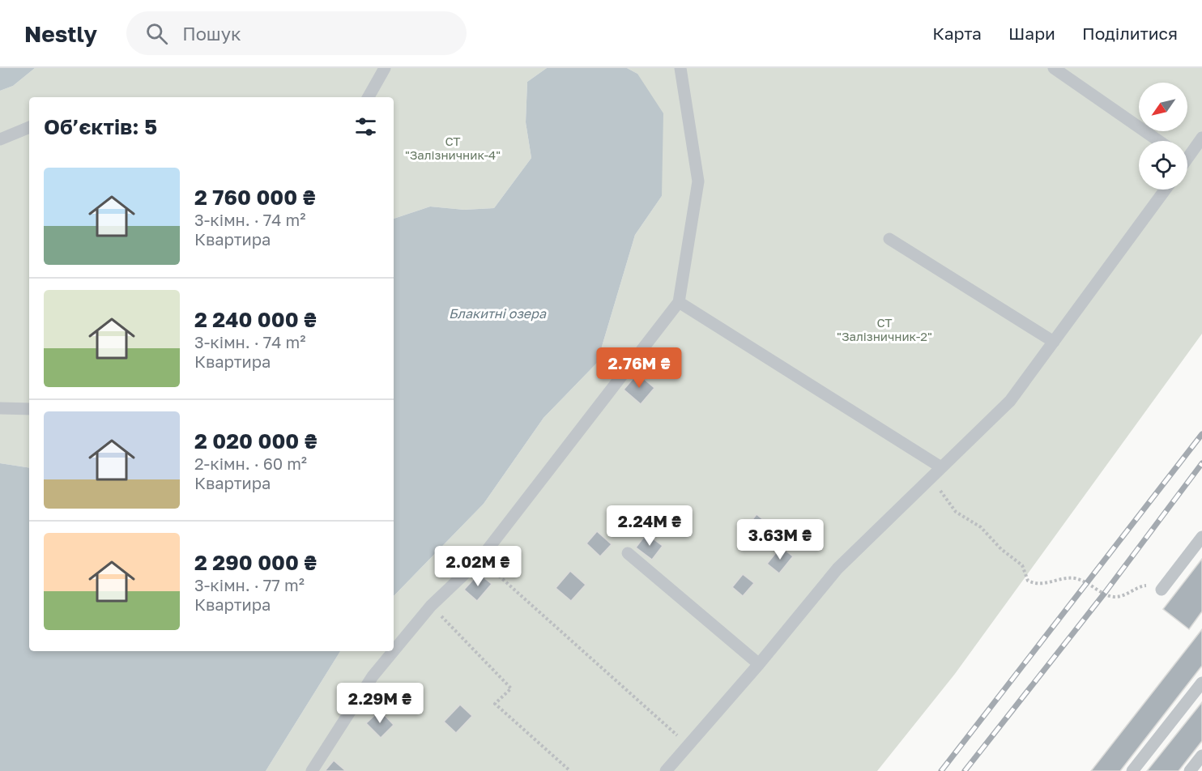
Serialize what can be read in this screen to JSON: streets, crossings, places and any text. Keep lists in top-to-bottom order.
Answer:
{
  "water": ["Блакитні озера"],
  "parks": ["СТ \"Залізничник-4\"", "СТ \"Залізничник-2\""],
  "north": "bottom left",
  "page": {
    "header": "Nestly",
    "search": "Пошук",
    "nav": ["Карта", "Шари", "Поділитися"],
    "heading": "Об’єктів: 5",
    "list": [
      {
        "name": "2 760 000 ₴",
        "note": "3-кімн. · 74 m² · Квартира"
      },
      {
        "name": "2 240 000 ₴",
        "note": "3-кімн. · 74 m² · Квартира"
      },
      {
        "name": "2 020 000 ₴",
        "note": "2-кімн. · 60 m² · Квартира"
      },
      {
        "name": "2 290 000 ₴",
        "note": "3-кімн. · 77 m² · Квартира"
      }
    ],
    "price": [
      "2.76M ₴",
      "2.24M ₴",
      "3.63M ₴",
      "2.02M ₴",
      "2.29M ₴"
    ]
  }
}
